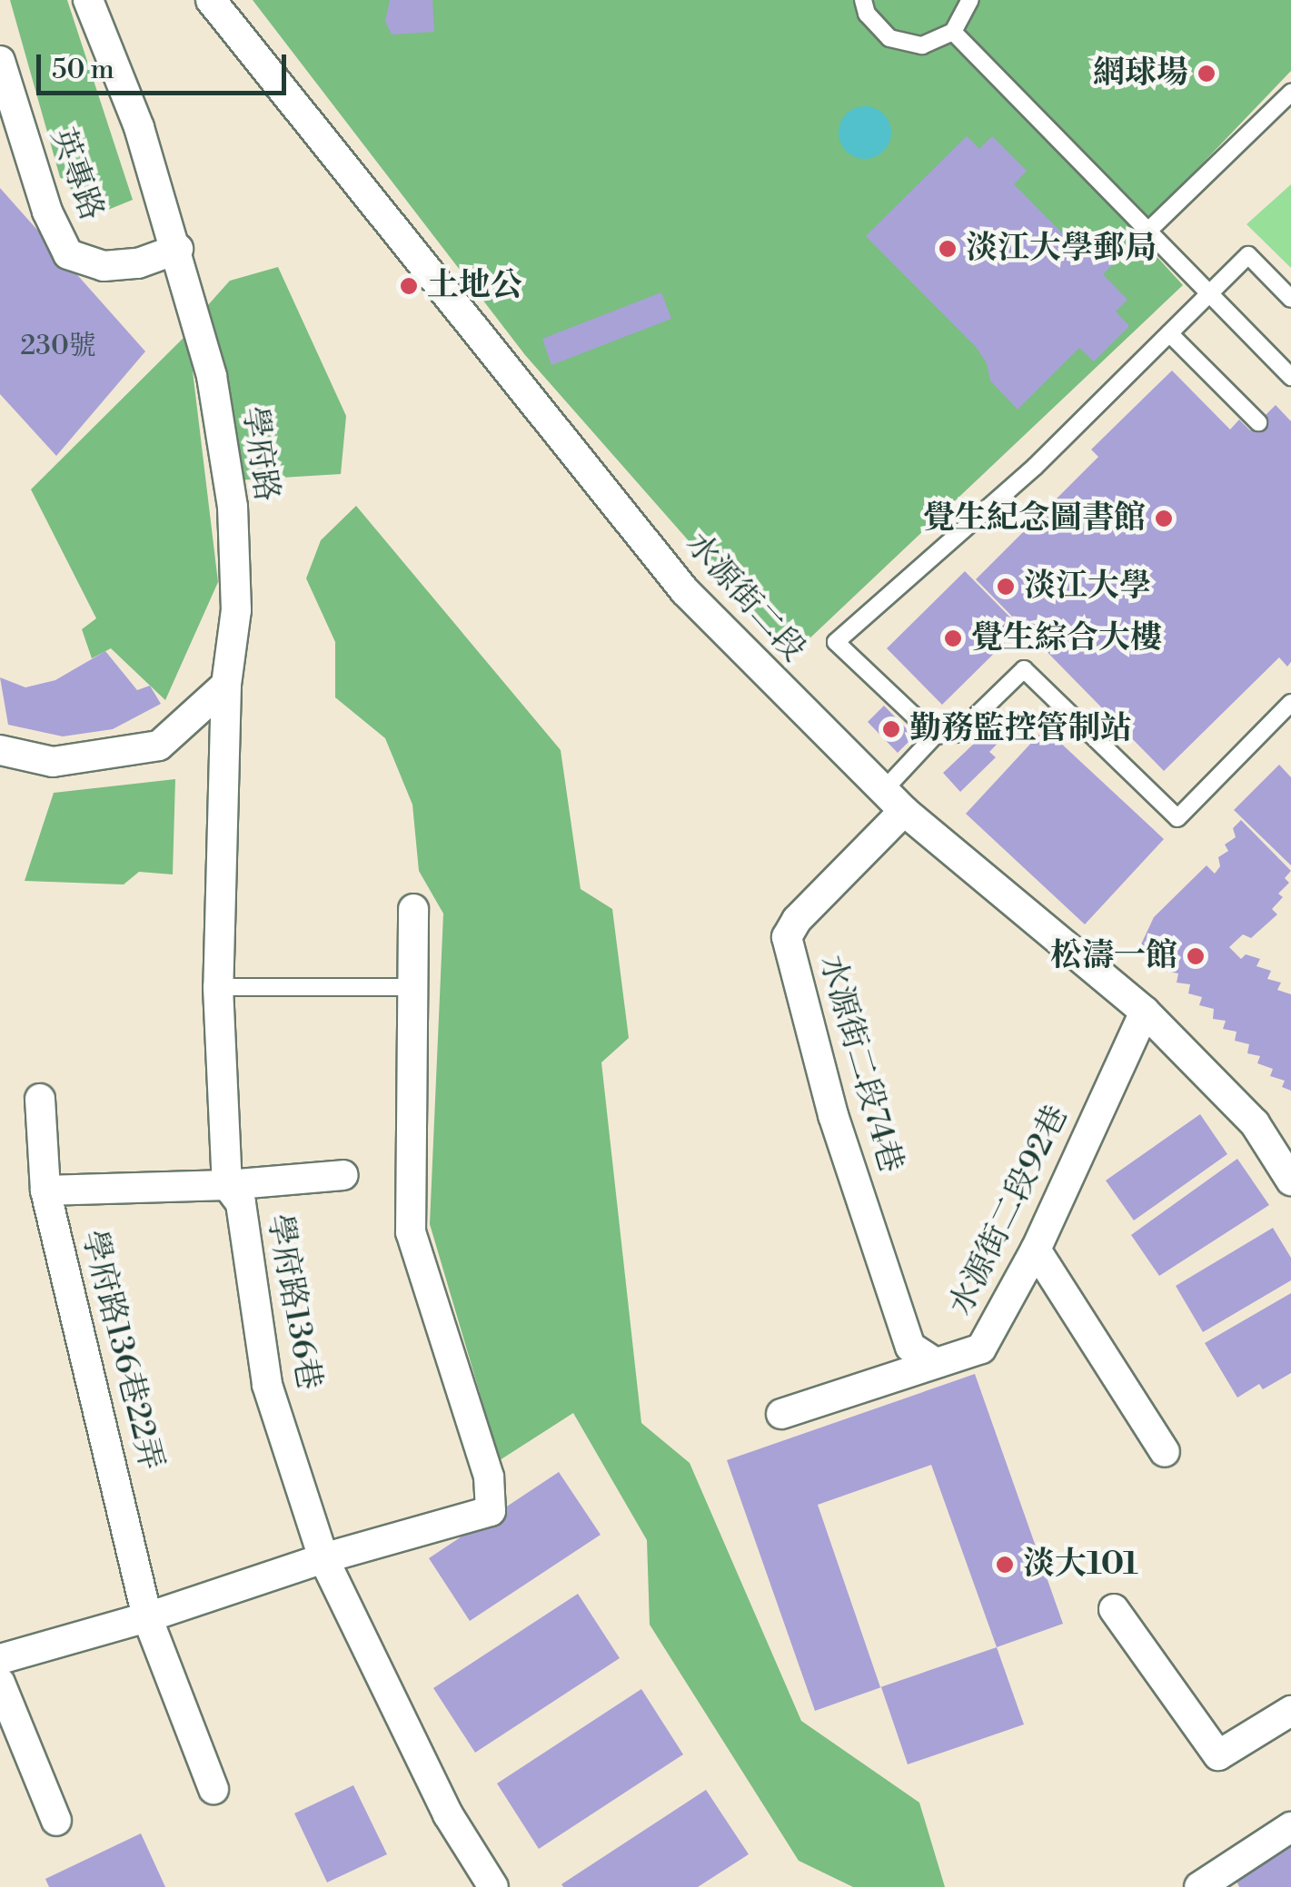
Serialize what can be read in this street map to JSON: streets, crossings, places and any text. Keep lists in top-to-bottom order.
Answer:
{
  "streets": {
    "street": [
      "英專路",
      "學府路",
      "水源街二段",
      "水源街二段74巷",
      "水源街二段92巷",
      "學府路136巷",
      "學府路136巷22弄"
    ]
  },
  "crossings": [
    ["英專路", "學府路"],
    ["學府路", "學府路136巷"],
    ["水源街二段", "水源街二段74巷"],
    ["水源街二段", "水源街二段92巷"],
    ["水源街二段74巷", "水源街二段92巷"]
  ],
  "places": [
    "網球場",
    "淡江大學郵局",
    "土地公",
    "覺生紀念圖書館",
    "淡江大學",
    "覺生綜合大樓",
    "勤務監控管制站",
    "松濤一館",
    "淡大101"
  ],
  "house_numbers": ["230號"],
  "scale_bar": "50 m"
}
